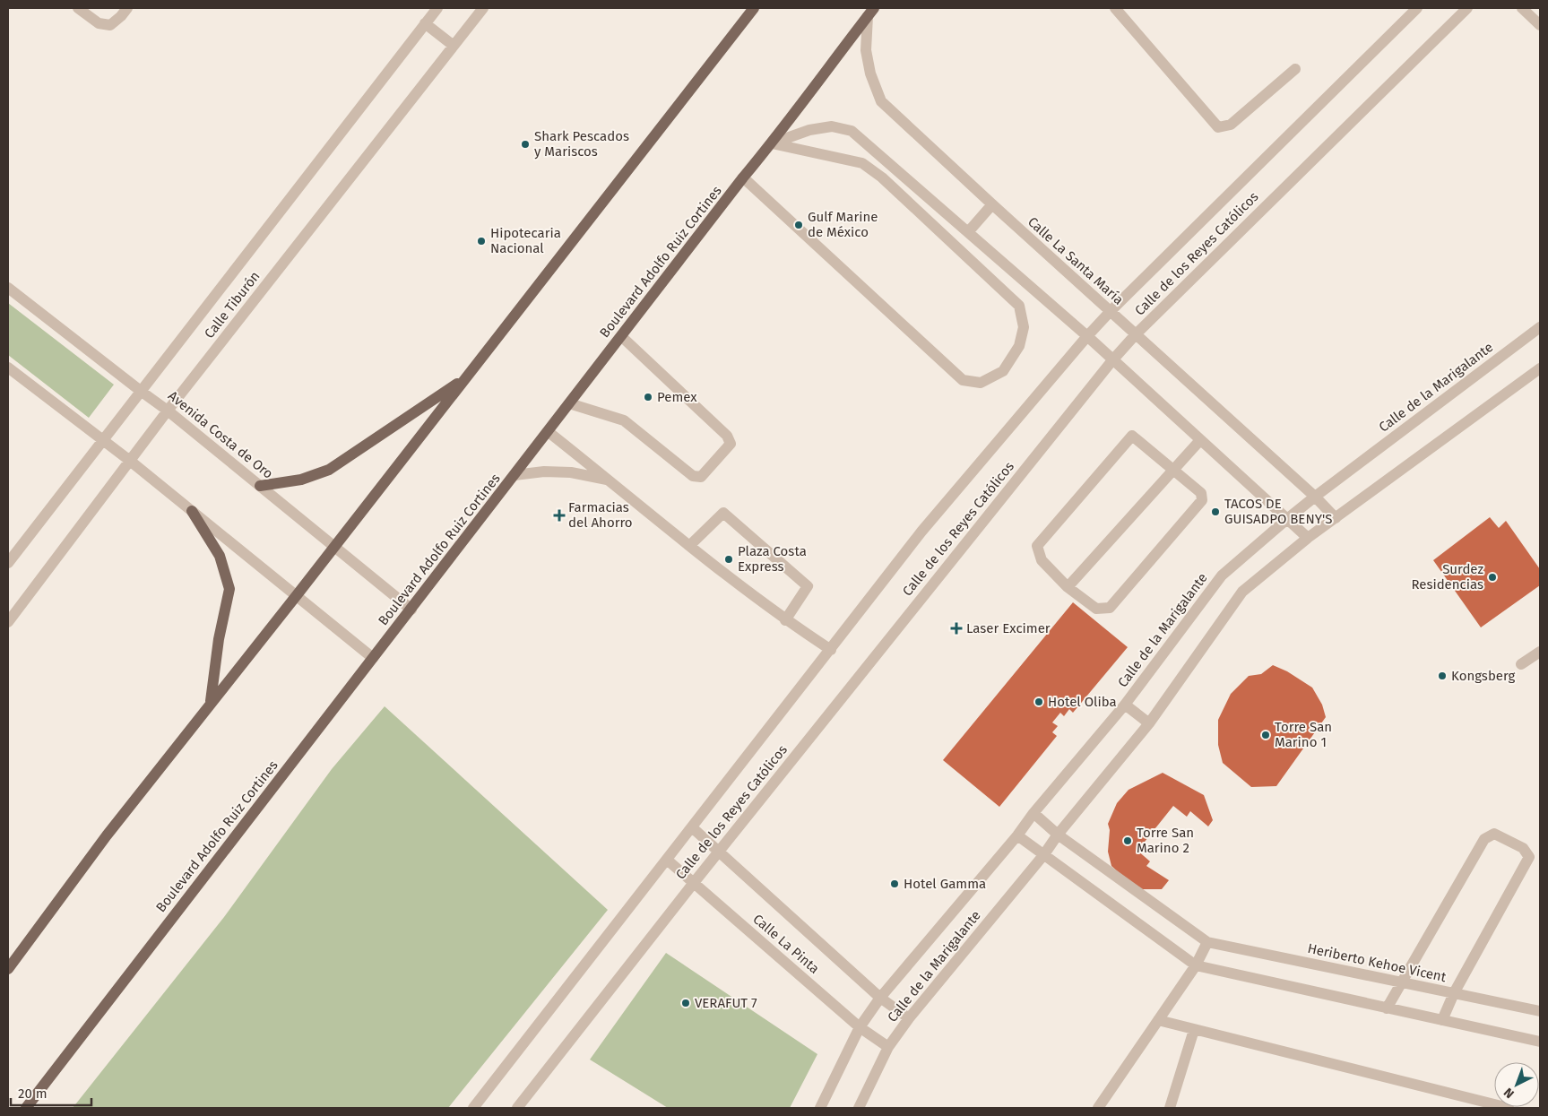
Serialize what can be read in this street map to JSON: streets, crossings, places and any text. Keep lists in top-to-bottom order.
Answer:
{
  "streets": {
    "main road": ["Boulevard Adolfo Ruiz Cortines"],
    "street": [
      "Calle de los Reyes Católicos",
      "Calle La Santa María",
      "Calle Tiburón",
      "Calle de la Marigalante",
      "Avenida Costa de Oro",
      "Calle La Pinta",
      "Heriberto Kehoe Vicent"
    ]
  },
  "crossings": [
    ["Calle de los Reyes Católicos", "Calle La Santa María"],
    ["Calle de los Reyes Católicos", "Calle La Pinta"],
    ["Calle La Santa María", "Boulevard Adolfo Ruiz Cortines"],
    ["Calle La Santa María", "Calle de la Marigalante"],
    ["Boulevard Adolfo Ruiz Cortines", "Avenida Costa de Oro"],
    ["Calle Tiburón", "Avenida Costa de Oro"],
    ["Calle de la Marigalante", "Calle La Pinta"]
  ],
  "places": {
    "other": [
      "Shark Pescados y Mariscos",
      "Gulf Marine de México",
      "Hipotecaria Nacional",
      "Pemex",
      "TACOS DE GUISADPO BENY'S",
      "Plaza Costa Express",
      "Surdez Residencias",
      "Kongsberg",
      "Hotel Oliba",
      "Torre San Marino 1",
      "Torre San Marino 2",
      "Hotel Gamma",
      "VERAFUT 7"
    ],
    "health": ["Farmacias del Ahorro", "Laser Excimer"]
  },
  "scale_bar": "20 m",
  "north": "bottom left"
}
